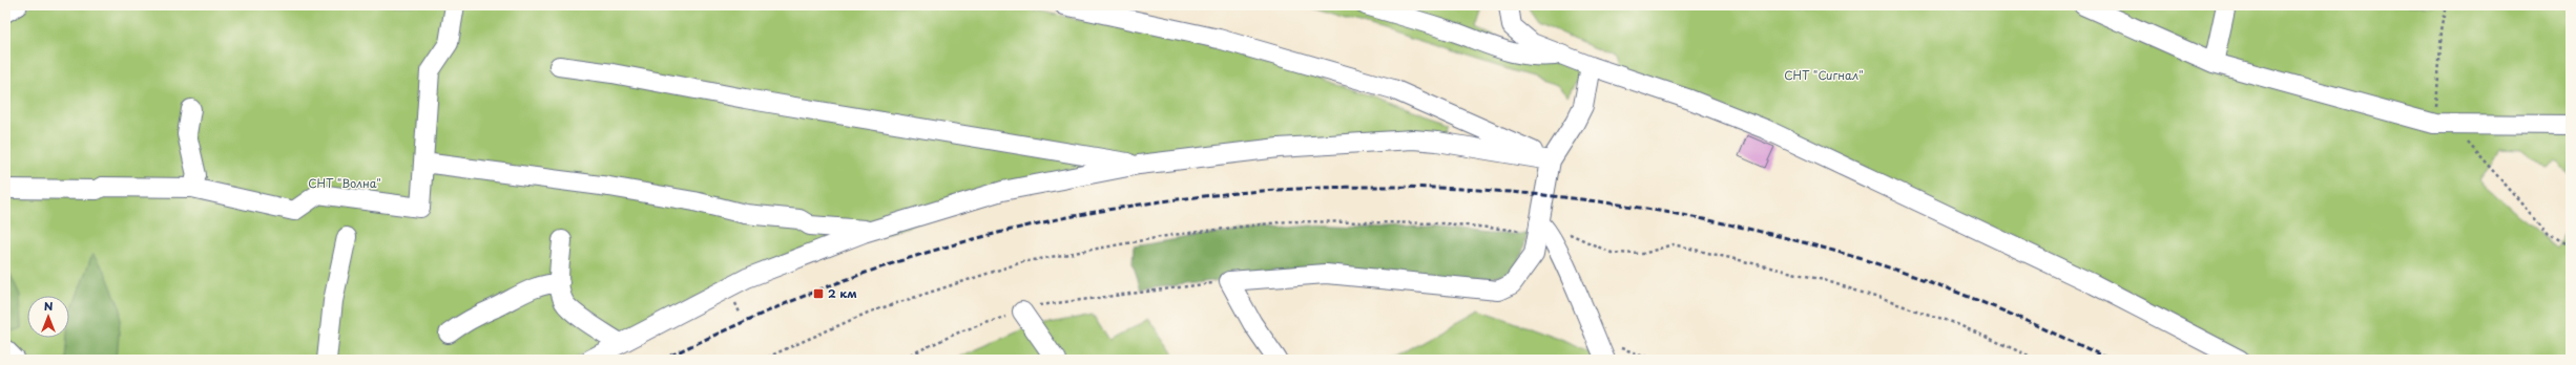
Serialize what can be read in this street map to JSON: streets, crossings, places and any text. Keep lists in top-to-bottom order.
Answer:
{
  "parks": ["СНТ \"Сигнал\"", "СНТ \"Волна\""],
  "places": {
    "transit": ["2 км"]
  },
  "north": "top"
}
